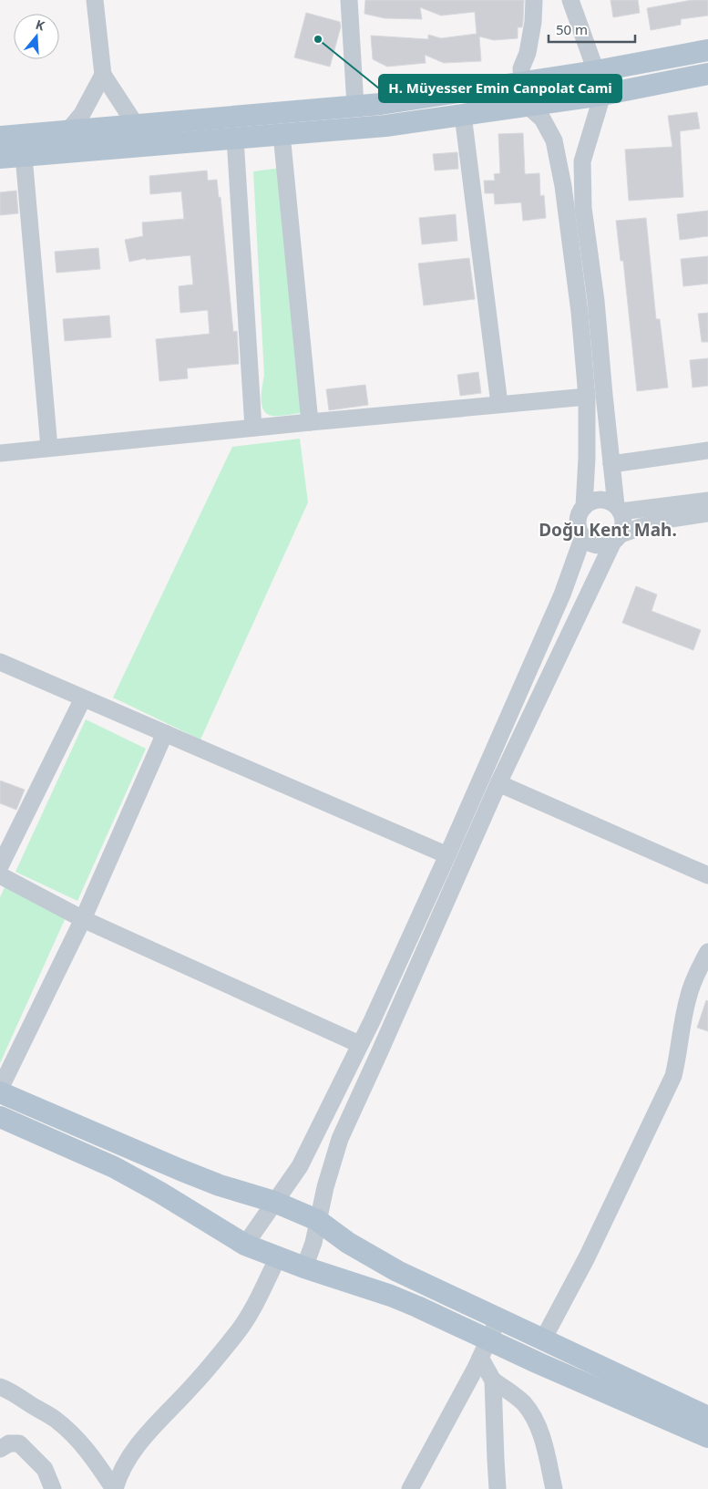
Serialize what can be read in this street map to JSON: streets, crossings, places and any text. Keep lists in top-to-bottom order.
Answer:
{
  "districts": ["Doğu Kent Mah."],
  "places": ["H. Müyesser Emin Canpolat Cami"],
  "scale_bar": "50 m",
  "north": "top"
}
